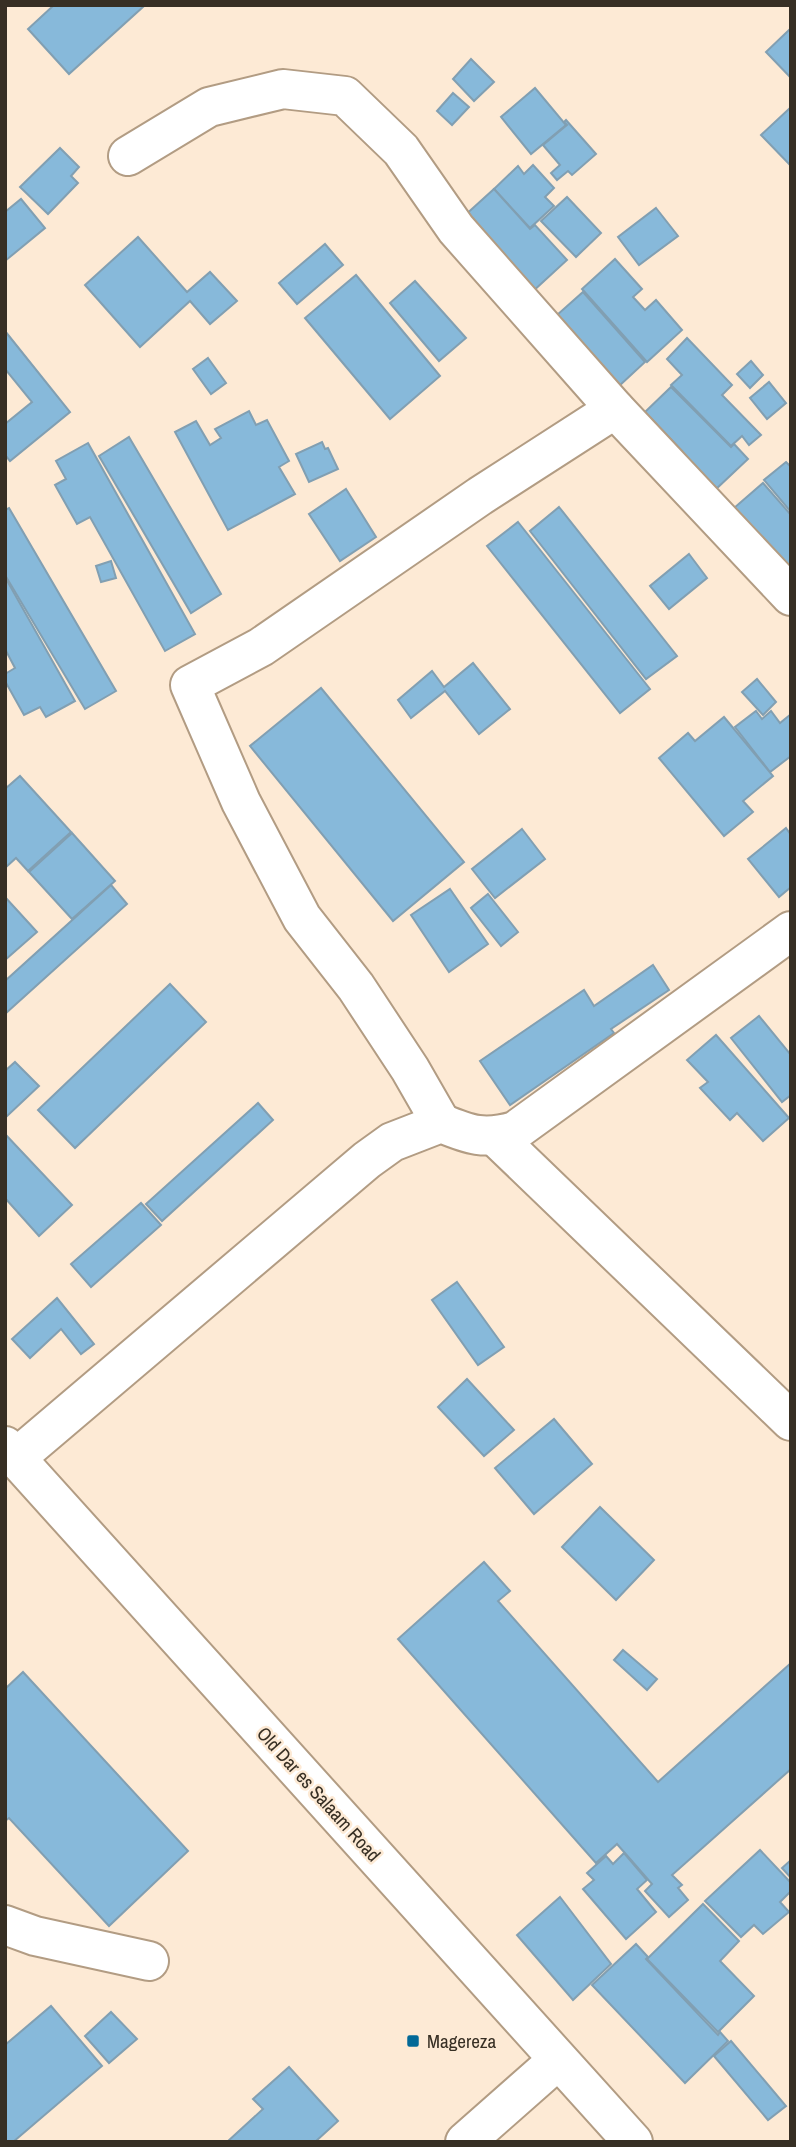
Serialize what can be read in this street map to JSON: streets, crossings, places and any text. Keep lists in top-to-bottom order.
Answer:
{
  "streets": {
    "street": ["Old Dar es Salaam Road"]
  },
  "places": {
    "transit": ["Magereza"]
  }
}
